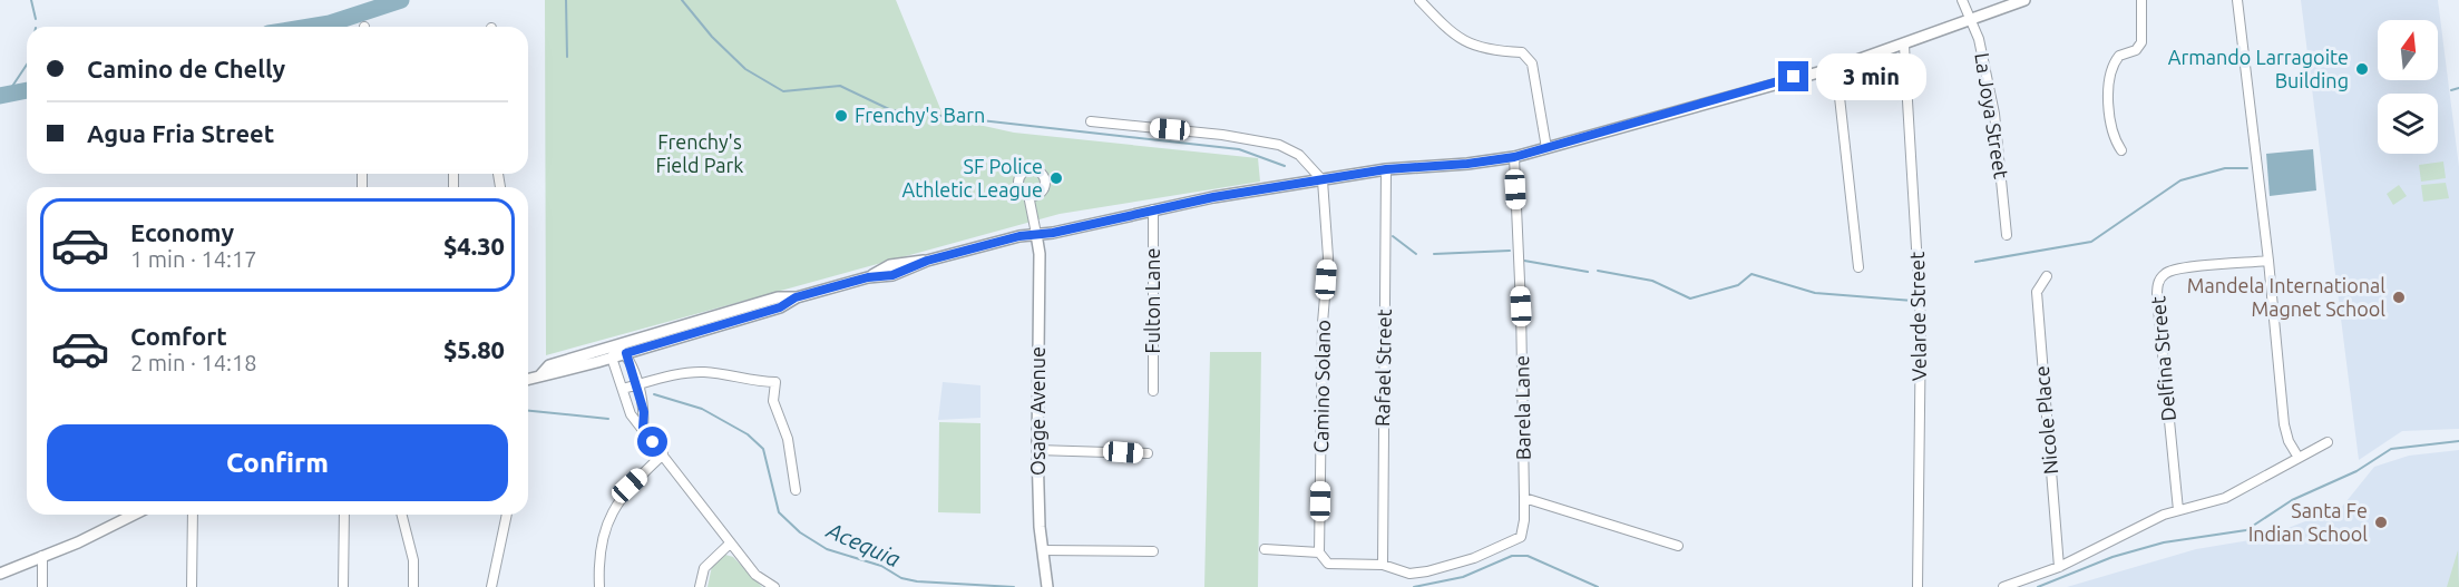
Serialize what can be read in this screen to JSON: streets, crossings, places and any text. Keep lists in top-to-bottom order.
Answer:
{
  "streets": {
    "street": [
      "La Joya Street",
      "Fulton Lane",
      "Velarde Street",
      "Delfina Street",
      "Rafael Street",
      "Camino Solano",
      "Barela Lane",
      "Osage Avenue",
      "Nicole Place"
    ]
  },
  "crossings": [
    ["Rafael Street", "Barela Lane"]
  ],
  "water": ["Acequia"],
  "parks": ["Frenchy's Field Park"],
  "places": [
    "Armando Larragoite Building",
    "Frenchy's Barn",
    "SF Police Athletic League",
    "Mandela International Magnet School",
    "Santa Fe Indian School"
  ],
  "north": "top",
  "page": {
    "banner": ["Camino de Chelly", "Agua Fria Street"],
    "bubble": "3 min",
    "list": [
      {
        "name": "Economy",
        "note": "1 min · 14:17",
        "value": "$4.30"
      },
      {
        "name": "Comfort",
        "note": "2 min · 14:18",
        "value": "$5.80"
      }
    ],
    "buttons": "Confirm"
  }
}
